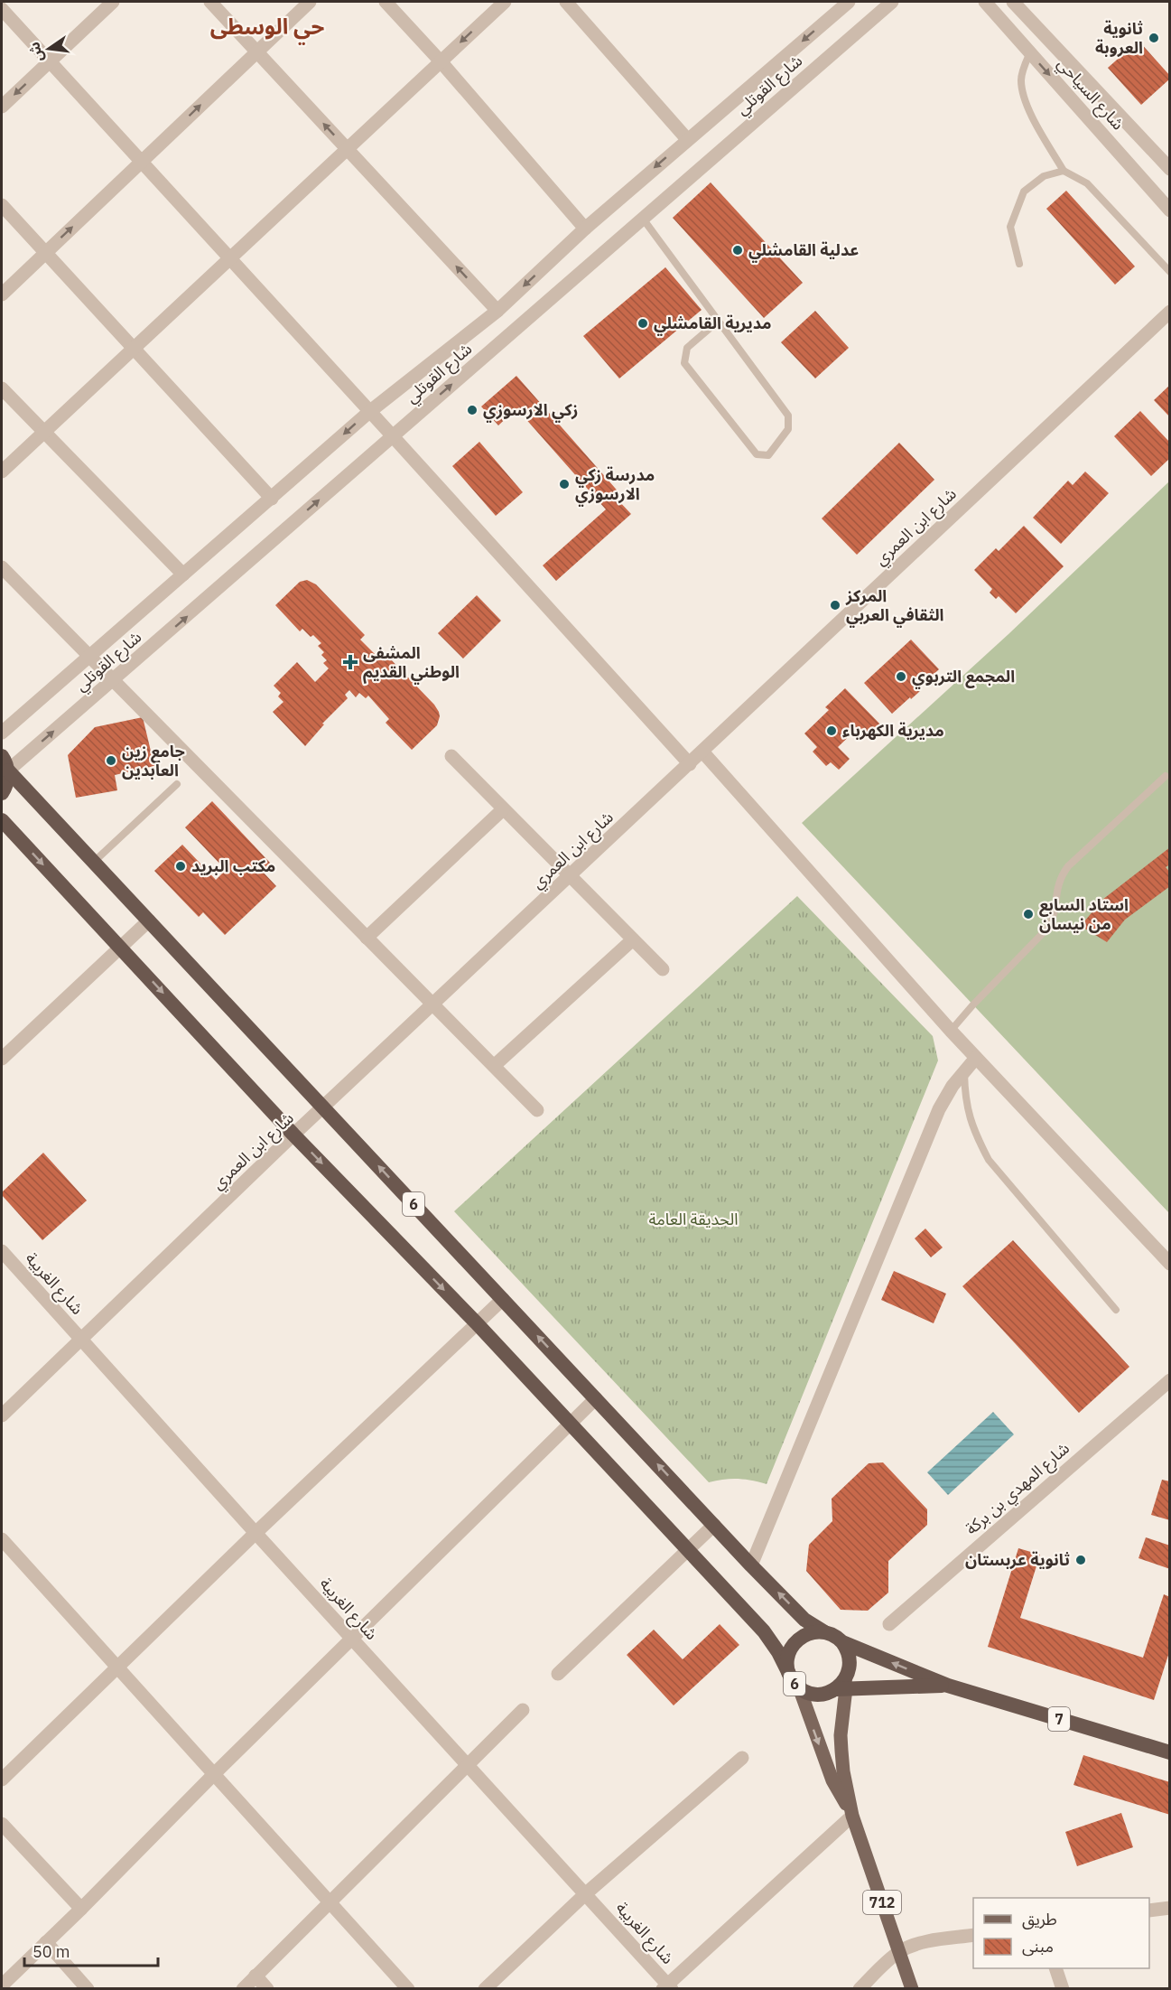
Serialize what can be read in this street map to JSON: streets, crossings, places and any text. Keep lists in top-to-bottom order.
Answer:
{
  "streets": {
    "highway": ["6", "7"],
    "main road": ["712"],
    "street": [
      "شارع القوتلي",
      "شارع السياحي",
      "شارع ابن العمري",
      "شارع الغربية",
      "شارع المهدي بن بركة"
    ]
  },
  "crossings": [
    ["شارع القوتلي", "6"],
    ["شارع ابن العمري", "6"],
    ["شارع ابن العمري", "شارع الغربية"],
    ["6", "7"],
    ["6", "712"],
    ["7", "712"]
  ],
  "districts": ["حي الوسطى"],
  "parks": ["الحديقة العامة"],
  "places": {
    "other": [
      "ثانوية العروبة",
      "عدلية القامشلي",
      "مديرية القامشلي",
      "زكي الارسوزي",
      "مدرسة زكي الارسوزي",
      "المركز الثقافي العربي",
      "المجمع التربوي",
      "مديرية الكهرباء",
      "جامع زين العابدين",
      "مكتب البريد",
      "استاد السابع من نيسان",
      "ثانوية عربستان"
    ],
    "health": ["المشفى الوطني القديم"]
  },
  "legend": ["طريق", "مبنى"],
  "scale_bar": "50 m",
  "north": "left"
}
